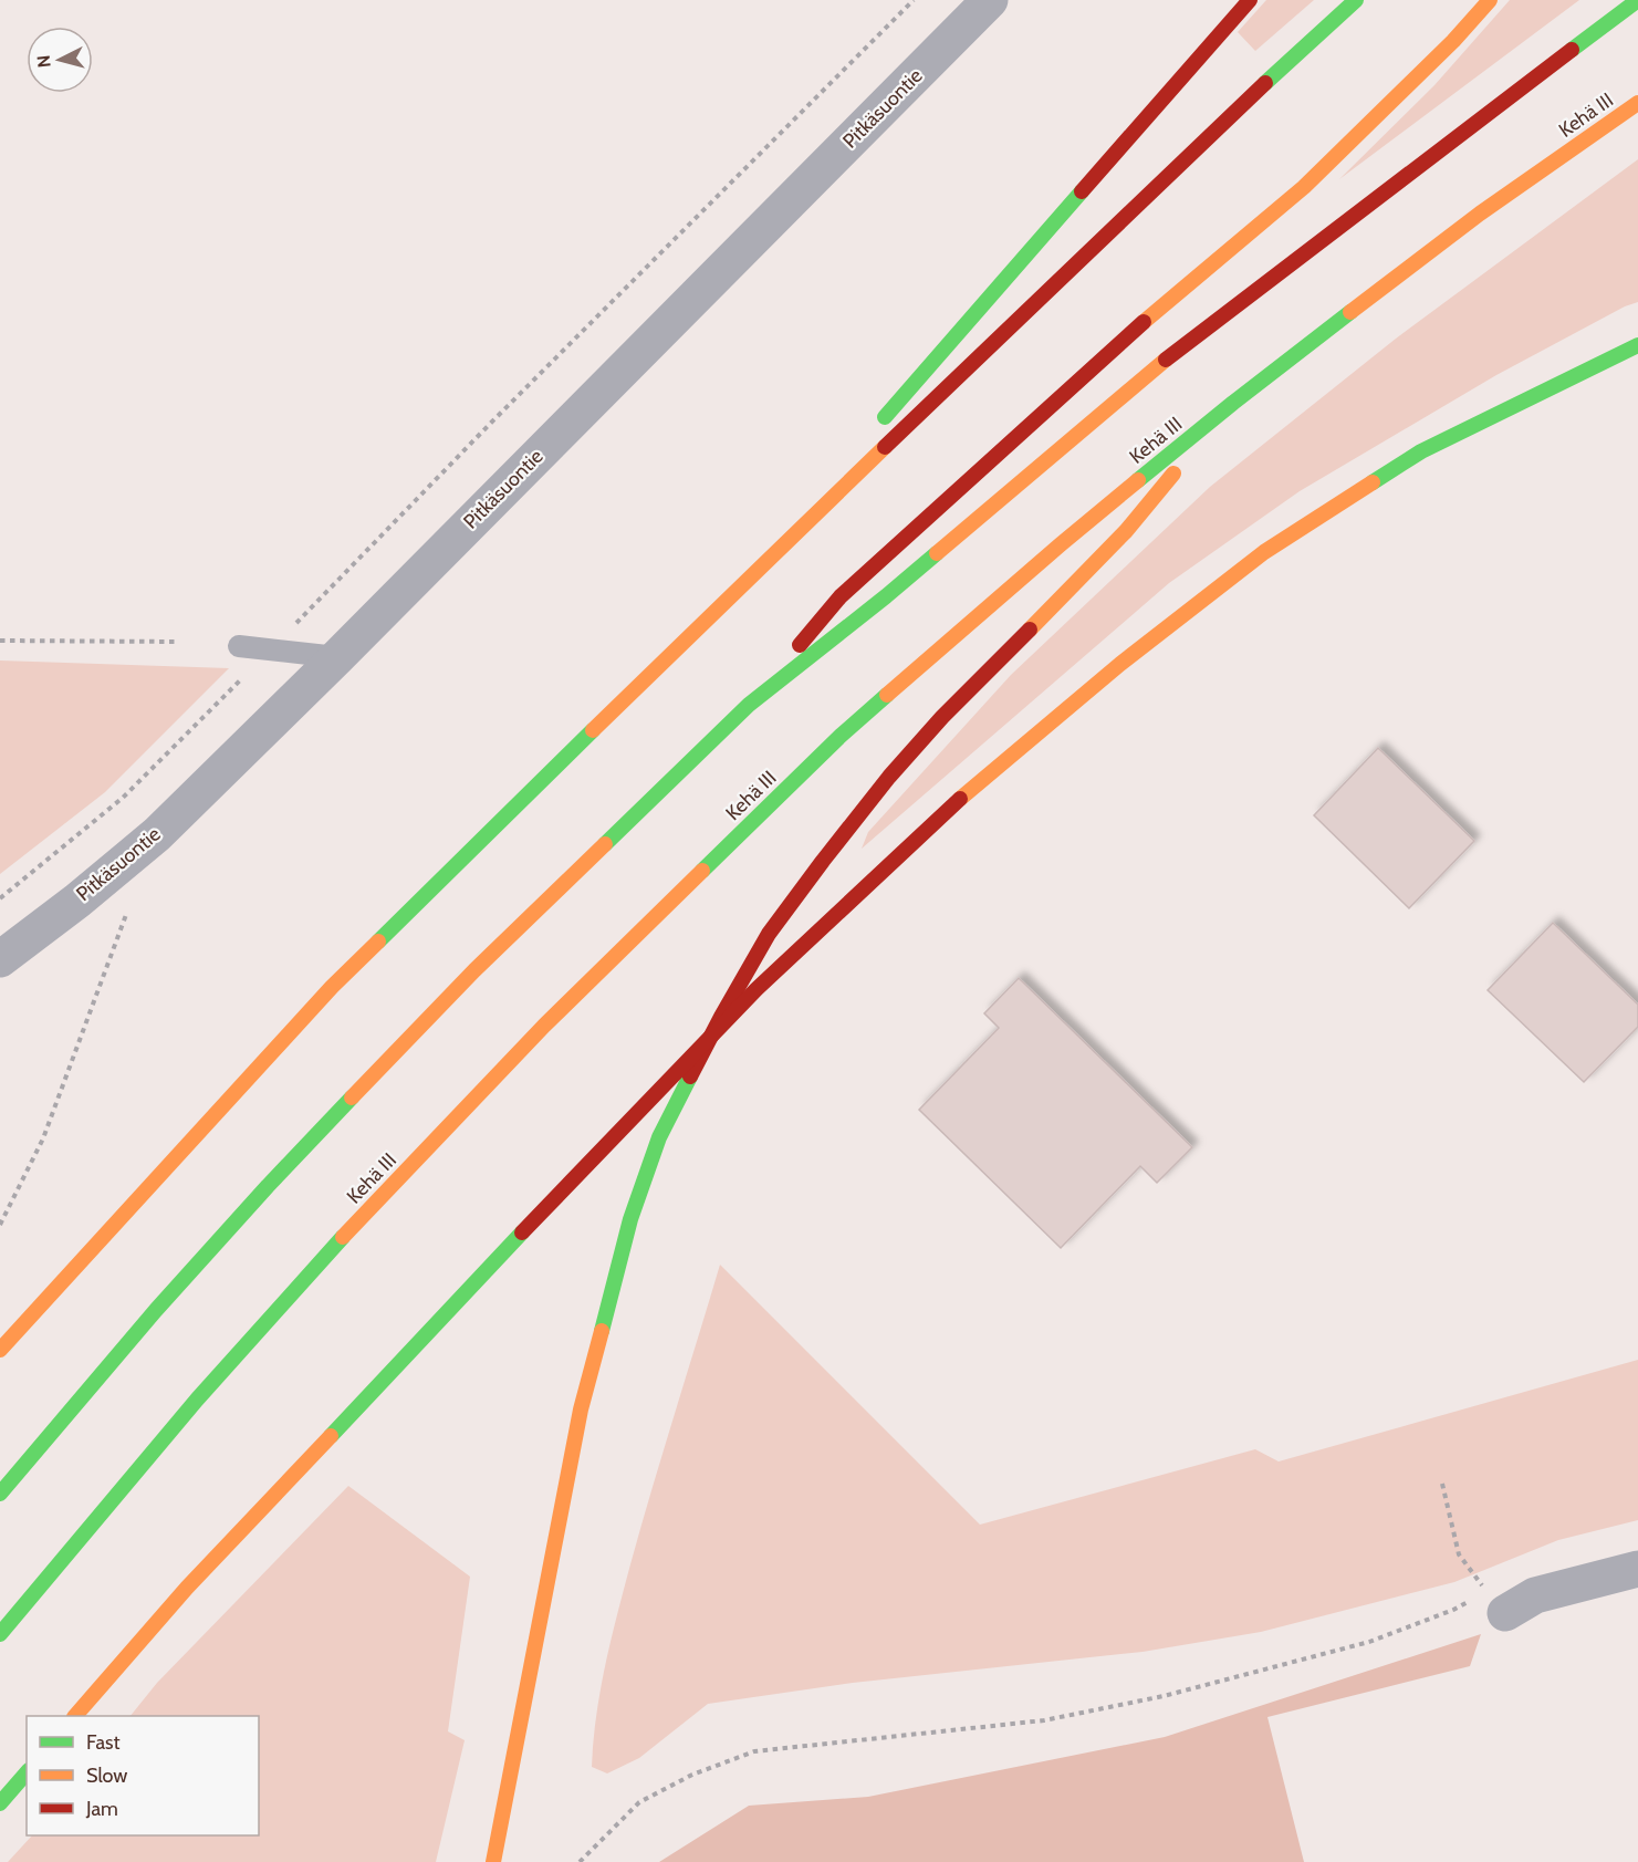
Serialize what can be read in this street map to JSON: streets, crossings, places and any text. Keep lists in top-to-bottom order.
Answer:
{
  "streets": {
    "highway": ["Kehä III"],
    "street": ["Pitkäsuontie"]
  },
  "legend": ["Fast", "Slow", "Jam"],
  "north": "left"
}
